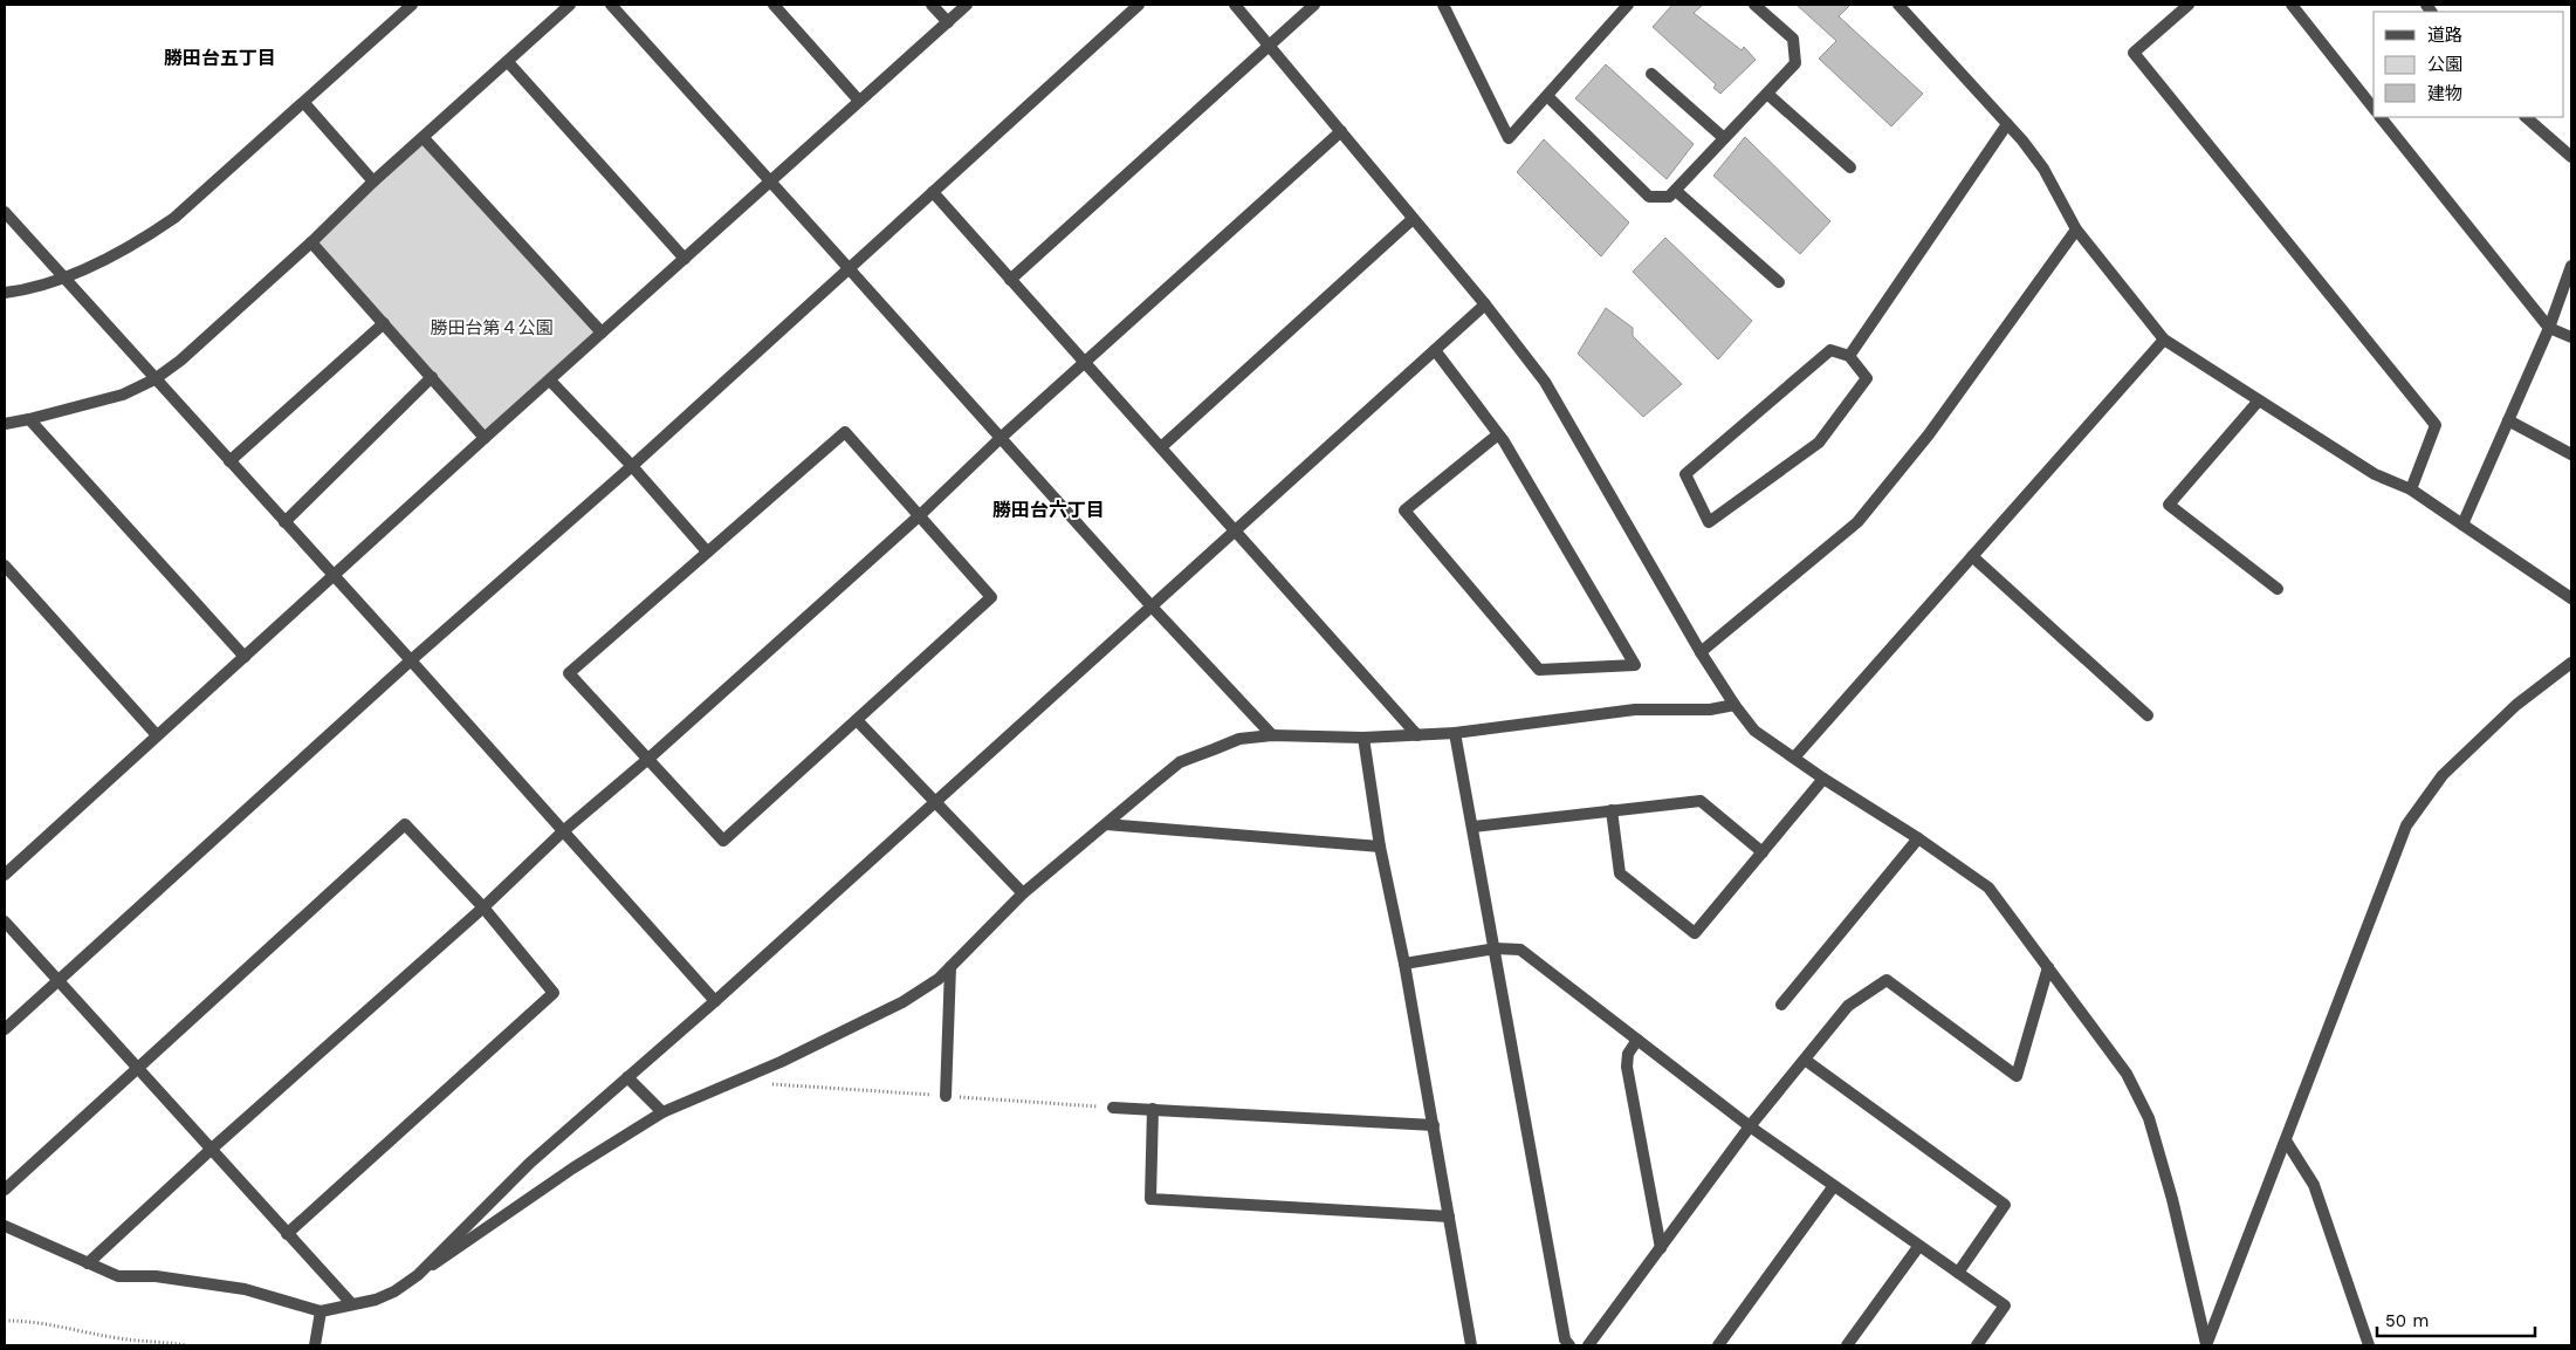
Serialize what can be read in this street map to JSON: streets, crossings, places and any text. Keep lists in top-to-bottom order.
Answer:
{
  "districts": ["勝田台五丁目", "勝田台六丁目"],
  "parks": ["勝田台第４公園"],
  "legend": ["道路", "公園", "建物"],
  "scale_bar": "50 m"
}
